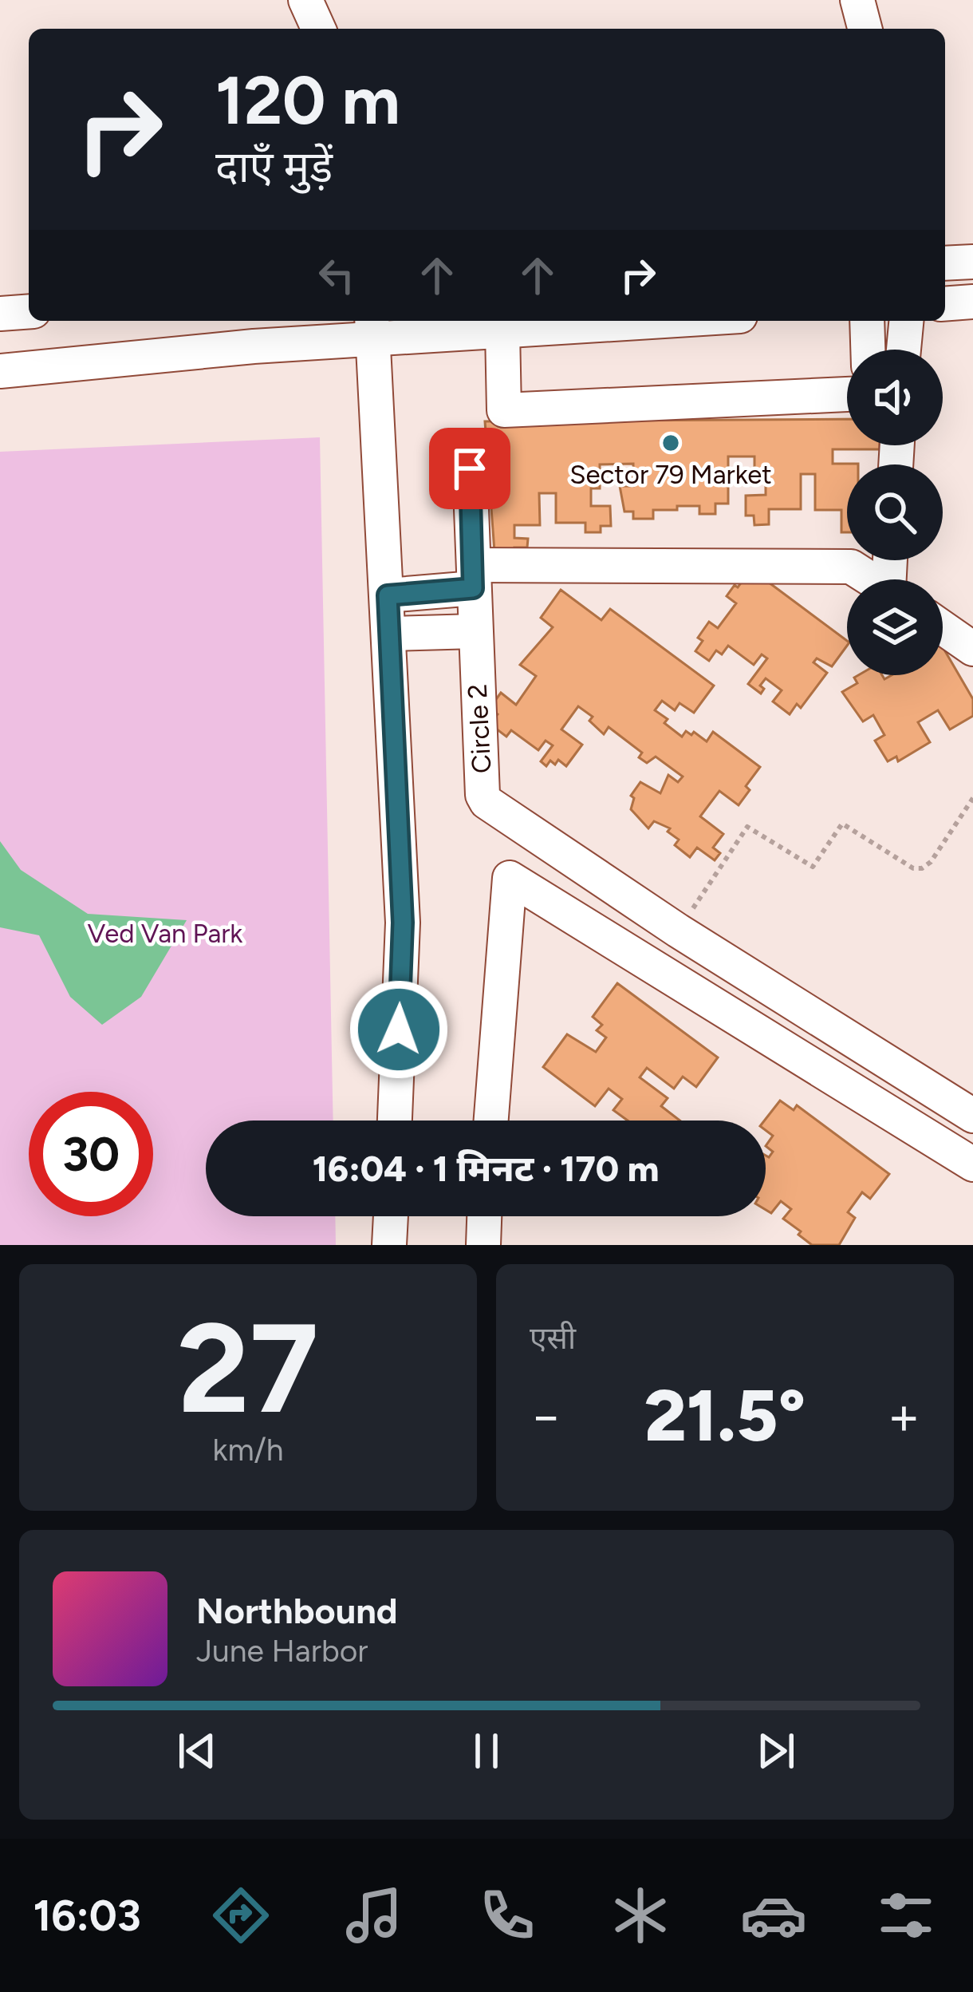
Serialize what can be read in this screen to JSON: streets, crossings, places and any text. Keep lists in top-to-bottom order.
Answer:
{
  "streets": {
    "street": ["Circle 2"]
  },
  "parks": ["Ved Van Park"],
  "places": ["Sector 79 Market"],
  "page": {
    "turn": ["120 m", "दाएँ मुड़ें"],
    "limit": "30",
    "trip": "16:04 · 1 मिनट · 170 m",
    "tile": [
      ["27", "km/h"],
      "एसी"
    ],
    "heat": ["−", "21.5°", "+"],
    "song": ["Northbound", "June Harbor"],
    "tabs": "16:03"
  }
}
